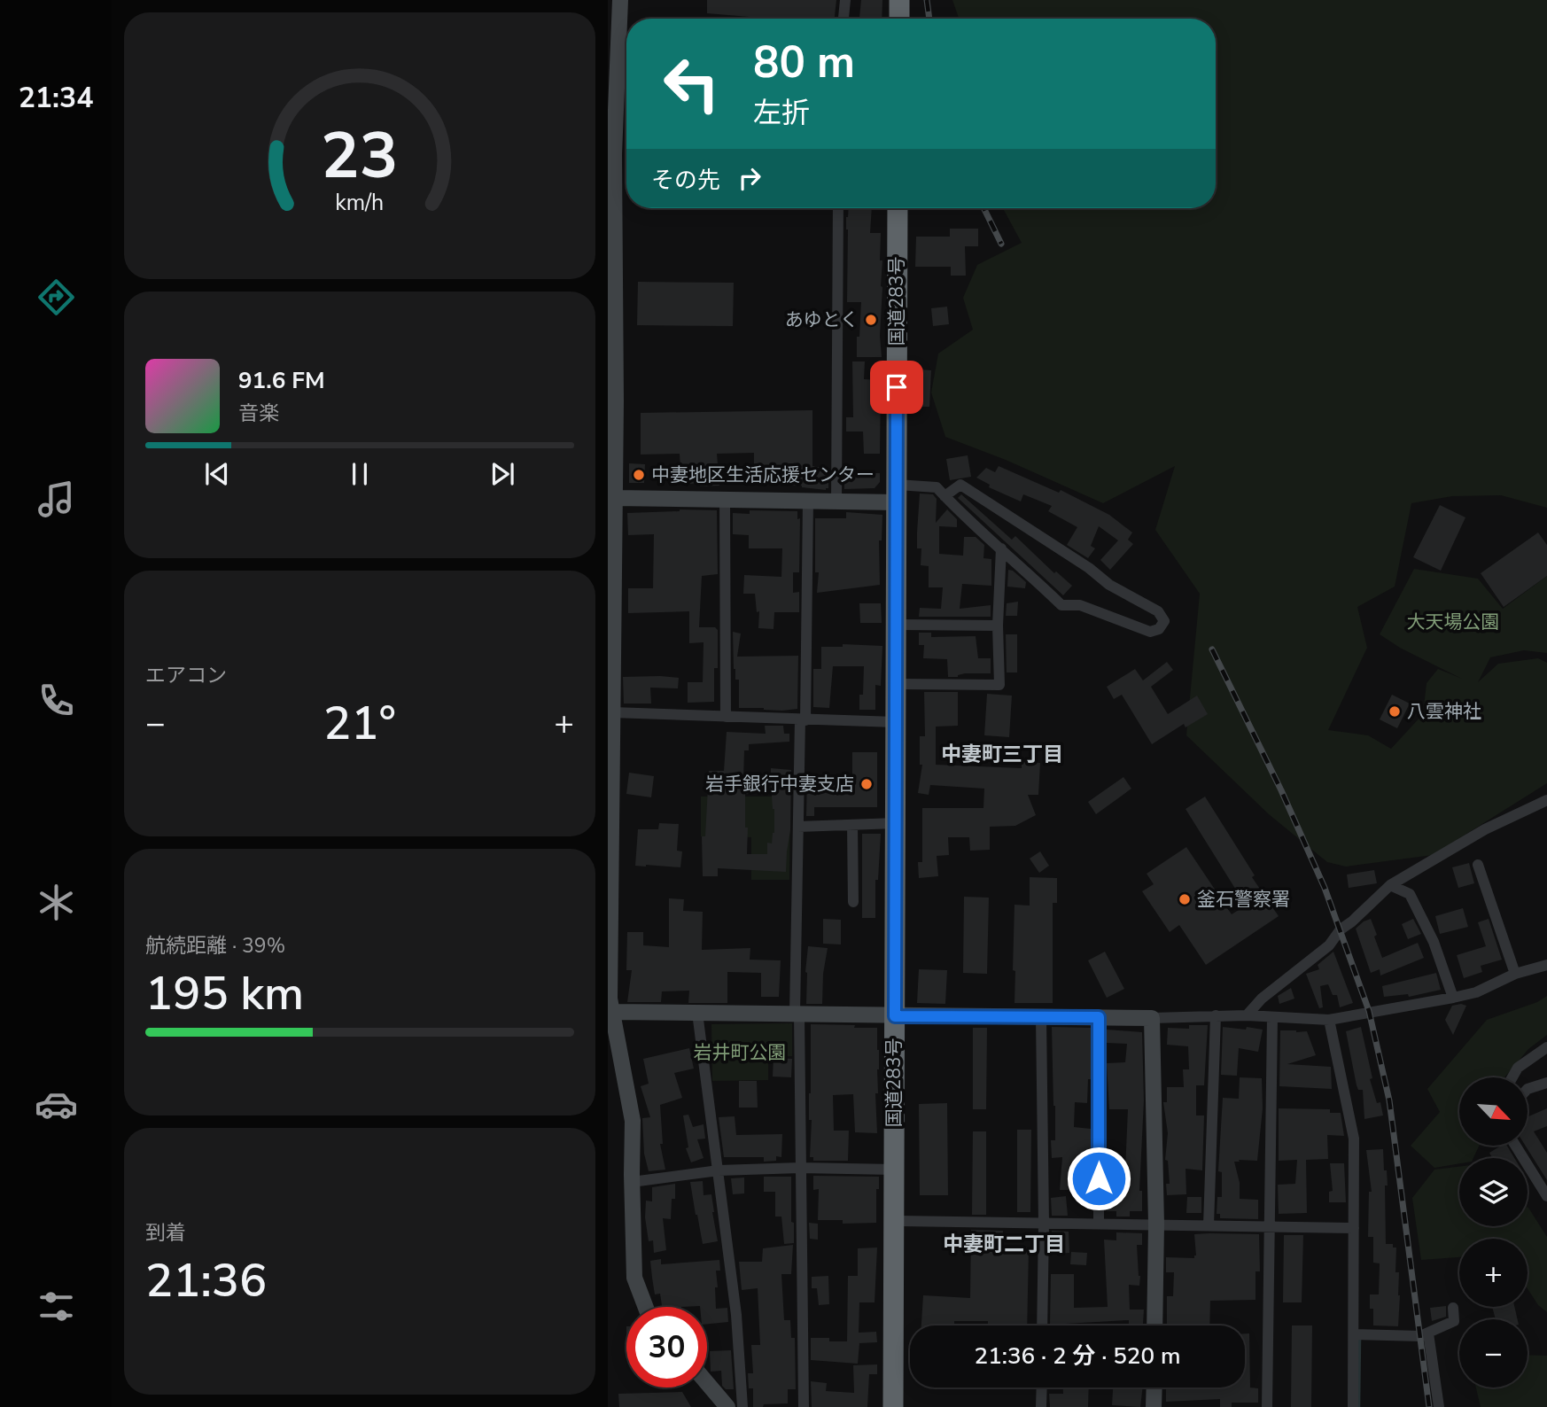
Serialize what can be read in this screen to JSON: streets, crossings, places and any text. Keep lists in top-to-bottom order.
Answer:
{
  "streets": {
    "highway": ["国道283号"]
  },
  "districts": ["中妻町三丁目", "中妻町二丁目"],
  "parks": ["大天場公園", "岩井町公園"],
  "places": [
    "あゆとく",
    "中妻地区生活応援センター",
    "八雲神社",
    "岩手銀行中妻支店",
    "釜石警察署"
  ],
  "north": "bottom right",
  "page": {
    "tabs": "21:34",
    "turn": ["80 m", "左折"],
    "then": "その先",
    "song": ["91.6 FM", "音楽"],
    "tile": [
      "エアコン",
      ["航続距離 · 39%", "195 km"],
      ["到着", "21:36"]
    ],
    "heat": ["−", "21°", "+"],
    "map_buttons": ["+", "−"],
    "limit": "30",
    "trip": "21:36 · 2 分 · 520 m",
    "gauge": ["23", "km/h"]
  }
}
